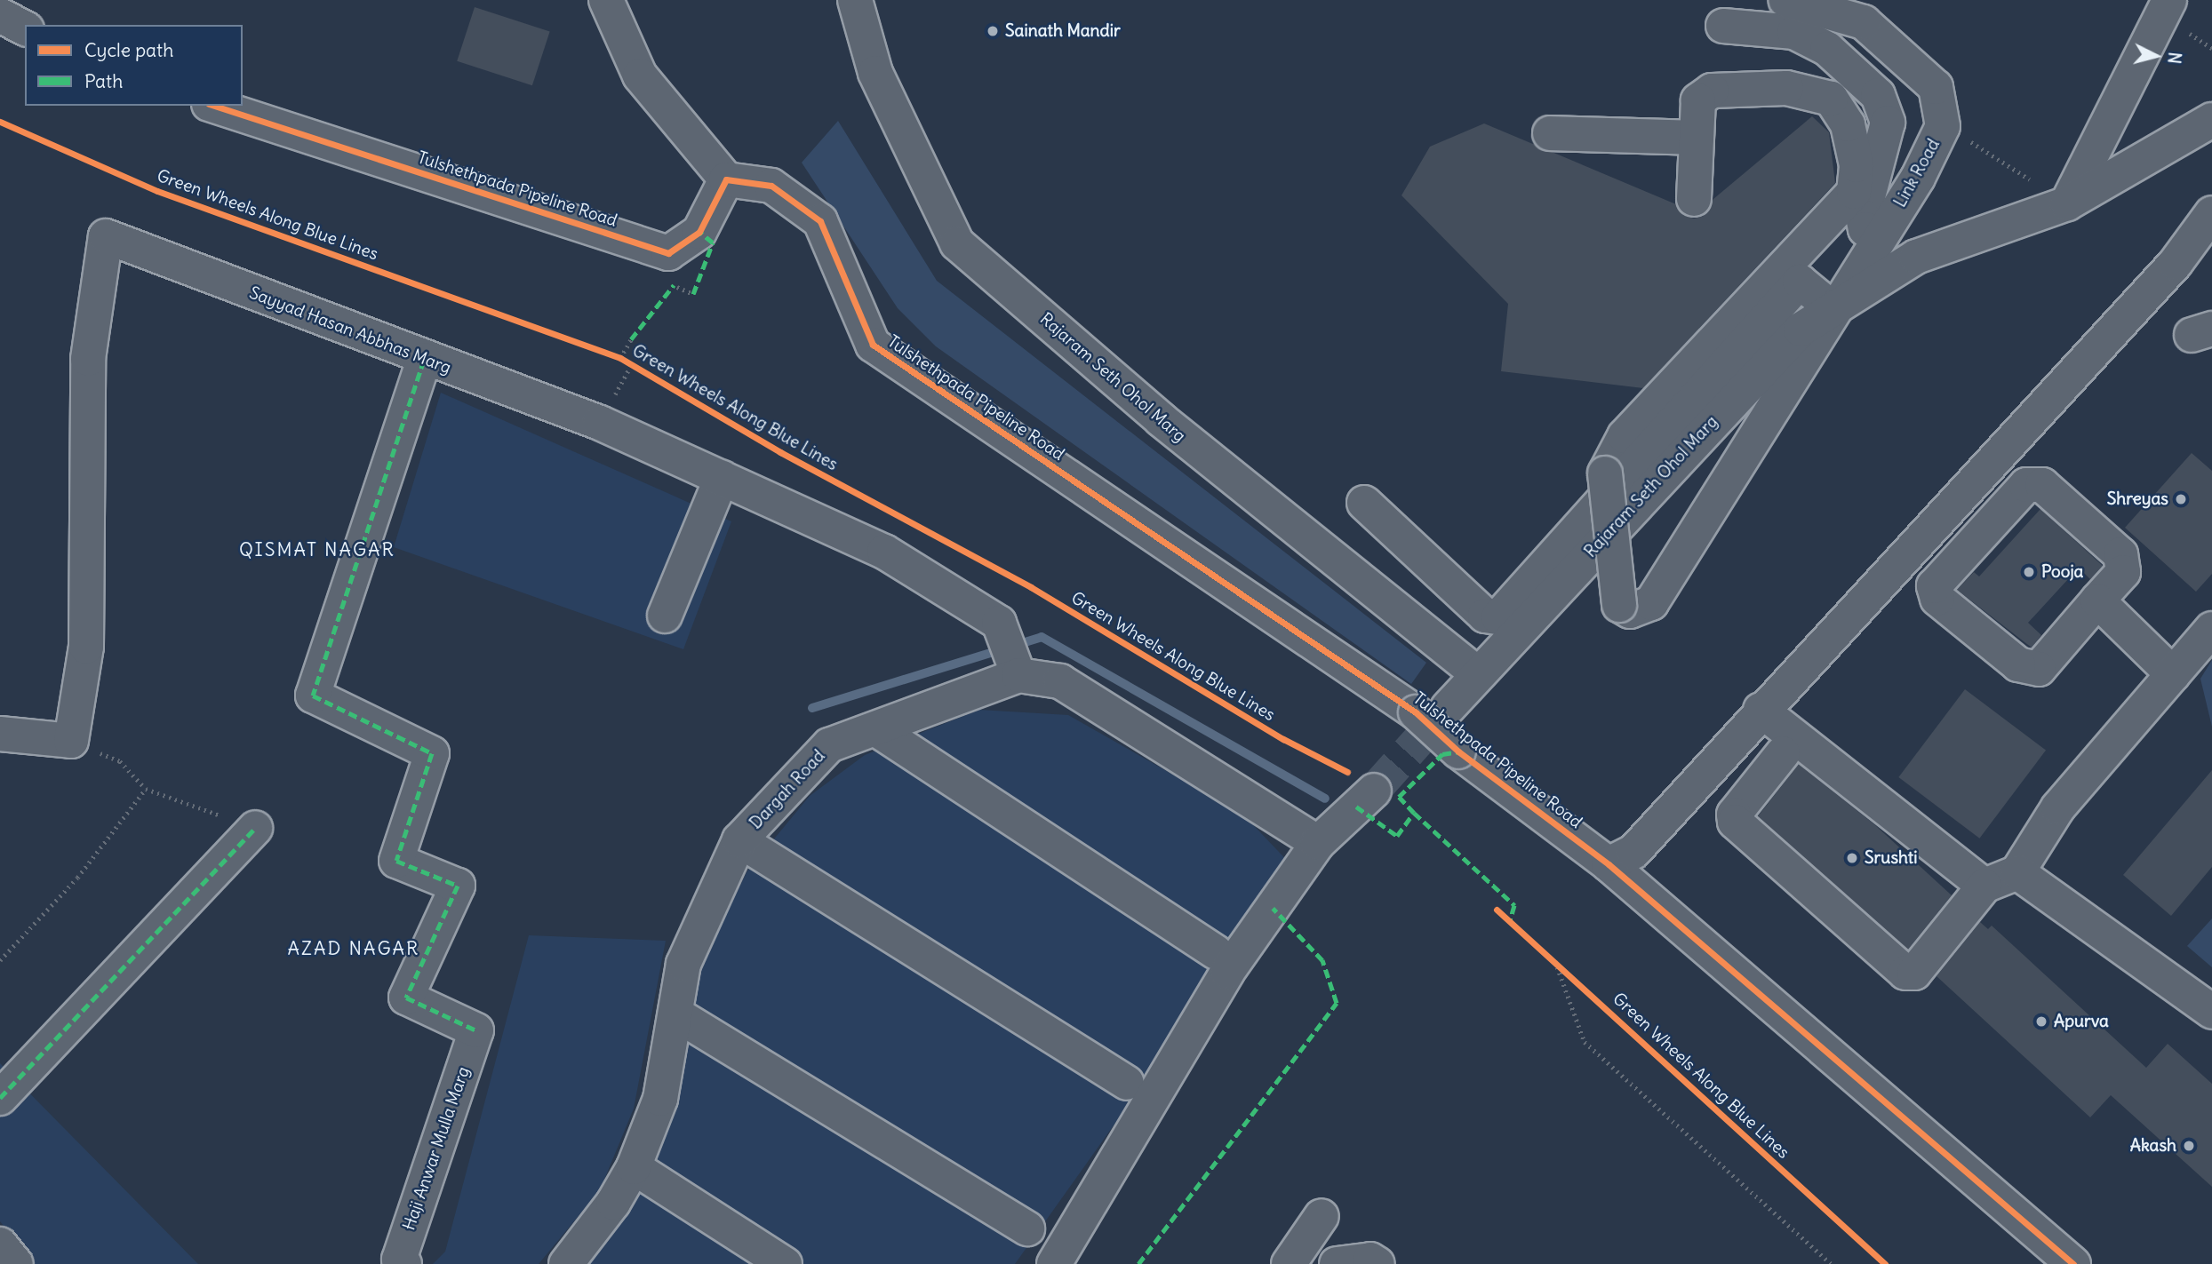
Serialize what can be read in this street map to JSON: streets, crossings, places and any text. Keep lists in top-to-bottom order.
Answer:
{
  "streets": {
    "street": [
      "Link Road",
      "Tulshethpada Pipeline Road",
      "Sayyad Hasan Abbhas Marg",
      "Rajaram Seth Ohol Marg",
      "Dargah Road",
      "Haji Anwar Mulla Marg"
    ],
    "cycle path": ["Green Wheels Along Blue Lines"]
  },
  "crossings": [
    ["Link Road", "Rajaram Seth Ohol Marg"],
    ["Tulshethpada Pipeline Road", "Rajaram Seth Ohol Marg"],
    ["Sayyad Hasan Abbhas Marg", "Dargah Road"],
    ["Sayyad Hasan Abbhas Marg", "Haji Anwar Mulla Marg"]
  ],
  "districts": ["QISMAT NAGAR", "AZAD NAGAR"],
  "places": [
    "Sainath Mandir",
    "Shreyas",
    "Pooja",
    "Srushti",
    "Apurva",
    "Akash"
  ],
  "legend": ["Cycle path", "Path"],
  "north": "right"
}
